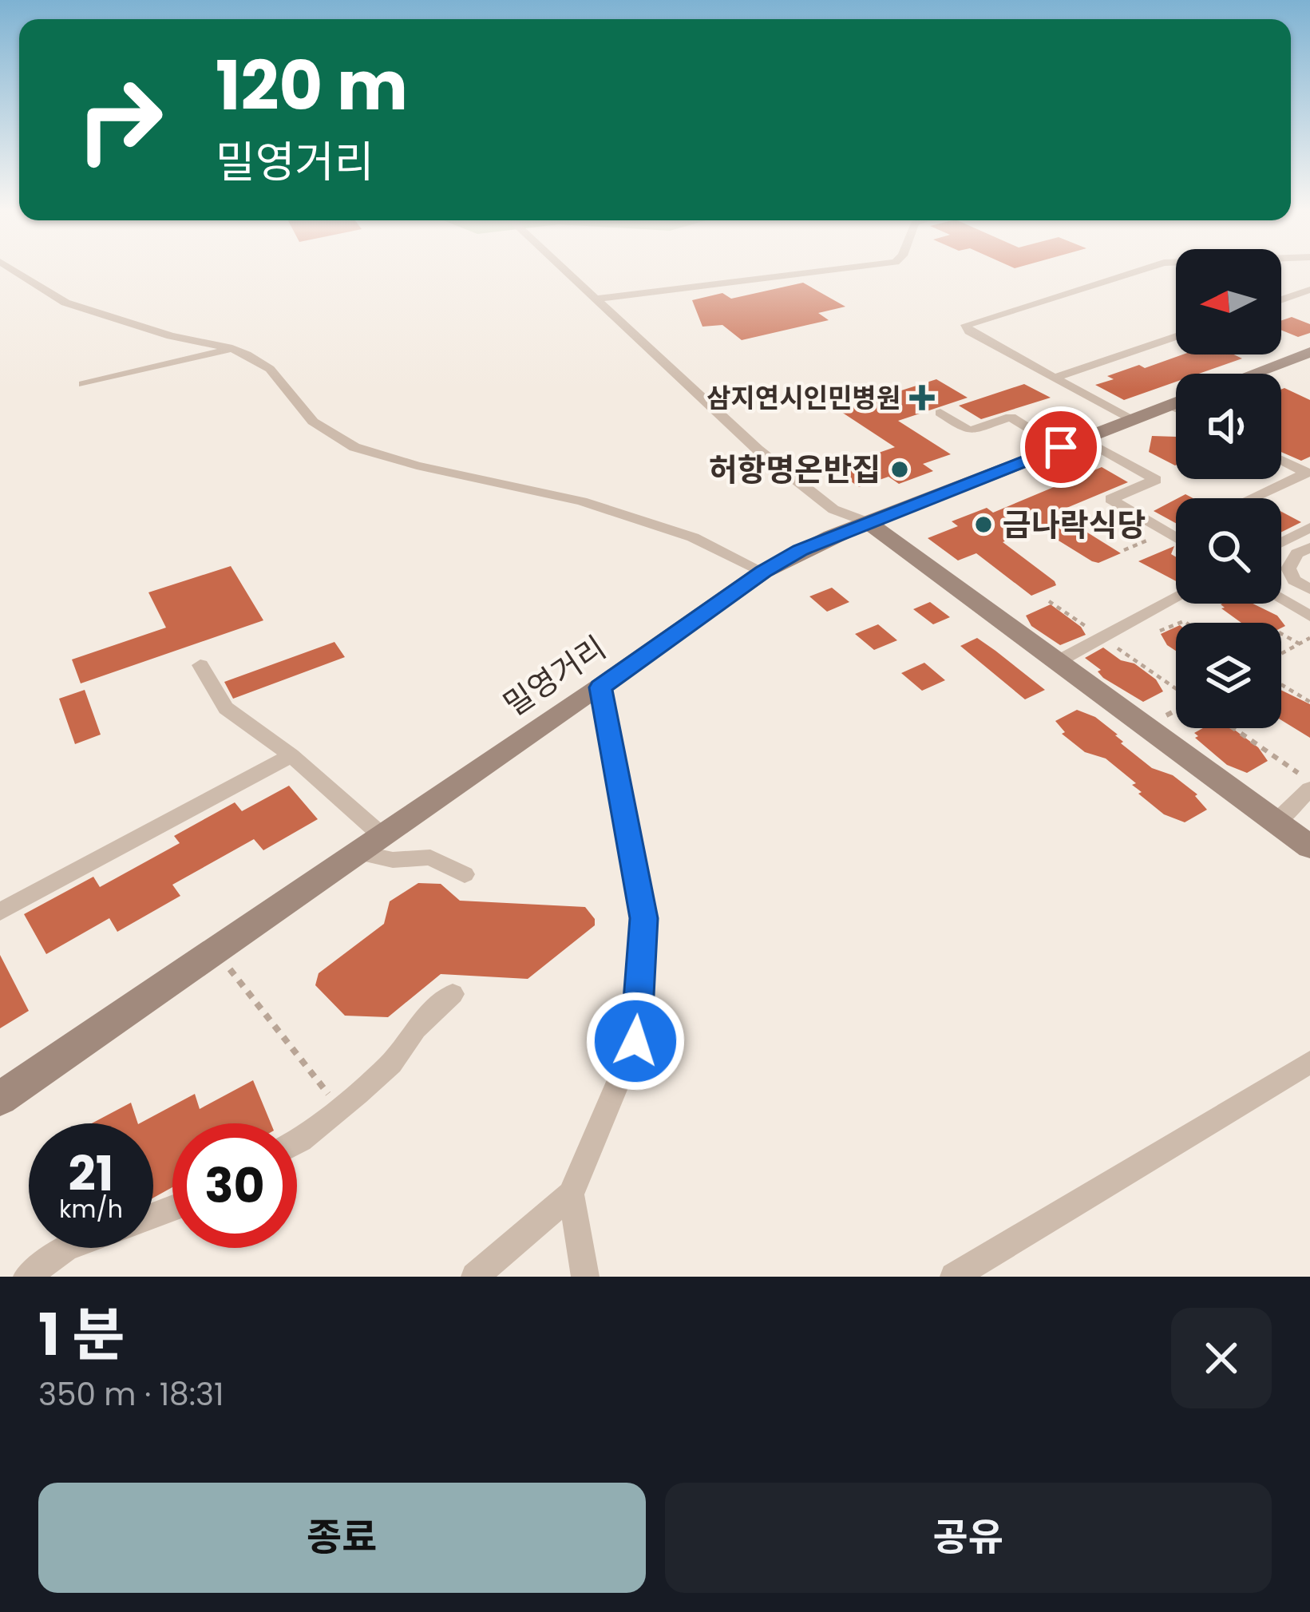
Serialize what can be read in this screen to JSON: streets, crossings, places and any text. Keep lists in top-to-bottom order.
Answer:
{
  "streets": {
    "main road": ["밀영거리"]
  },
  "places": {
    "health": ["삼지연시인민병원"],
    "other": ["허항명온반집", "금나락식당"]
  },
  "north": "left",
  "page": {
    "turn": ["120 m", "밀영거리"],
    "speed": "21 km/h",
    "limit": "30",
    "heading": ["1 분", "350 m · 18:31"],
    "buttons": ["종료", "공유"]
  }
}
